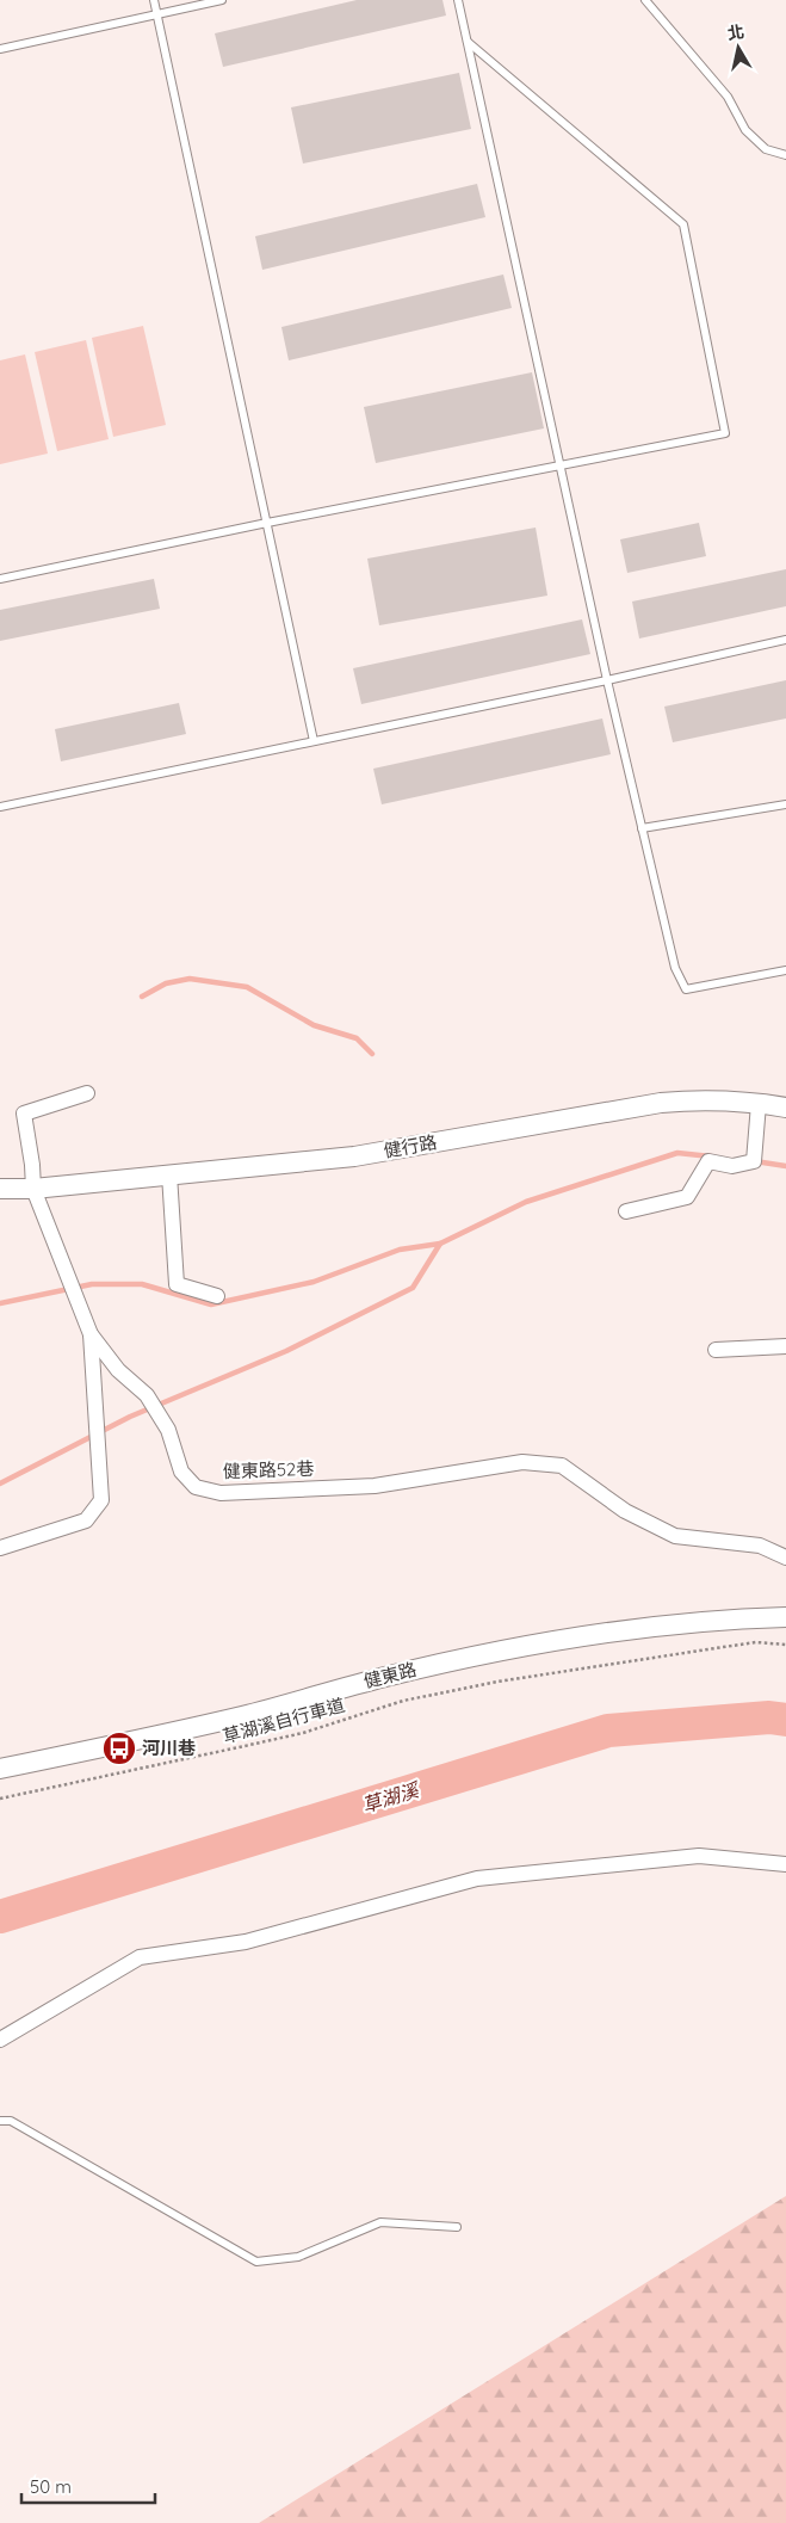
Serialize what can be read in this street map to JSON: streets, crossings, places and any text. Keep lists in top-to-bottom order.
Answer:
{
  "streets": {
    "street": ["健行路", "健東路52巷", "健東路"],
    "path": ["草湖溪自行車道"]
  },
  "water": ["草湖溪"],
  "places": {
    "bus stop": ["河川巷"]
  },
  "scale_bar": "50 m",
  "north": "top"
}
